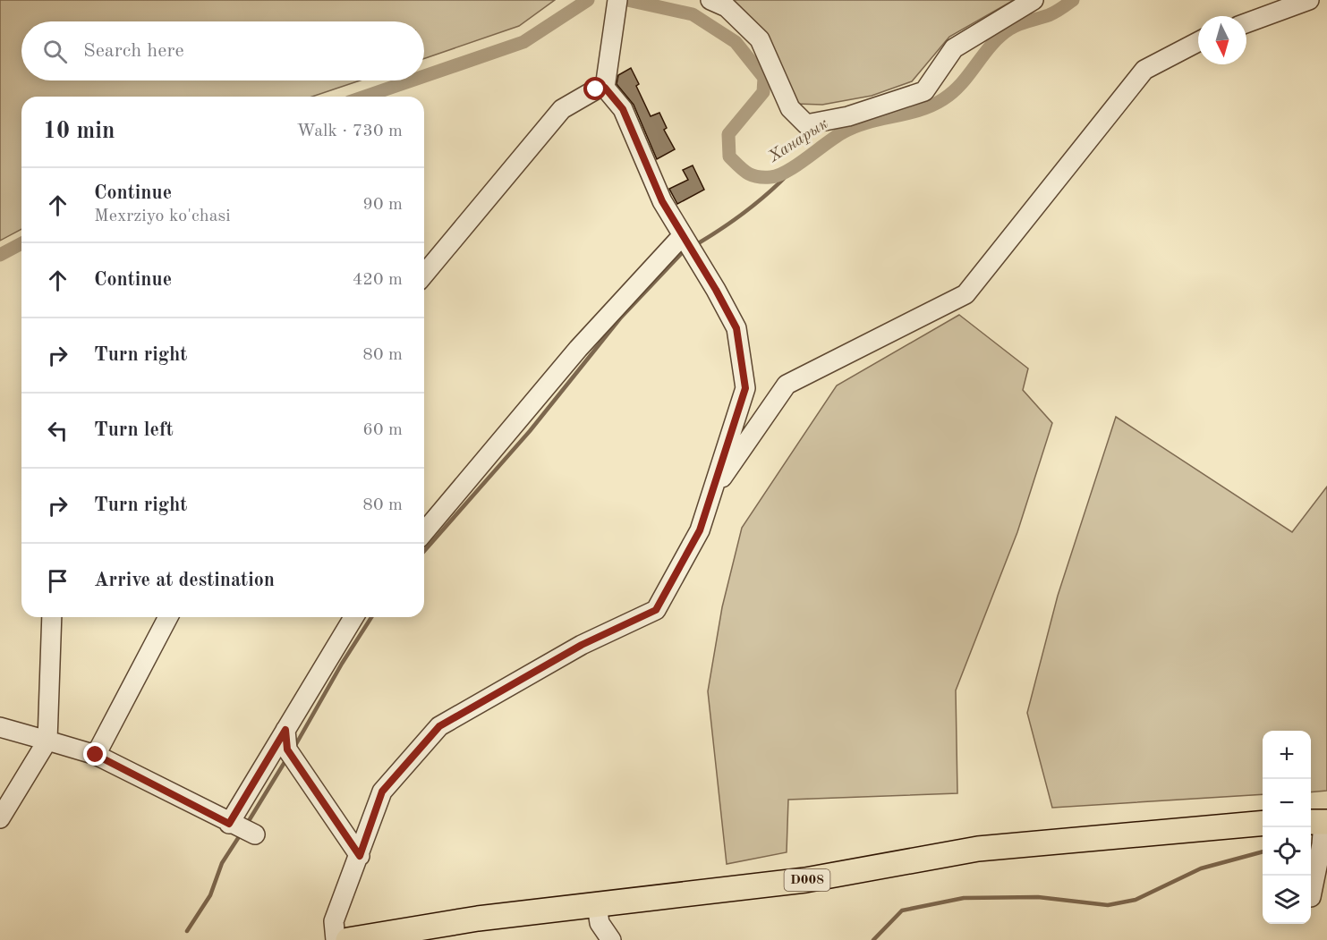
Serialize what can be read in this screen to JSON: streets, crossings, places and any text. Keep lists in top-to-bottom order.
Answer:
{
  "streets": {
    "main road": ["D008"]
  },
  "water": ["Ханарык"],
  "north": "bottom",
  "page": {
    "search": "Search here",
    "heading": ["10 min", "Walk · 730 m"],
    "list": [
      ["Continue", "Mexrziyo ko'chasi", "90 m"],
      ["Continue", "420 m"],
      ["Turn right", "80 m"],
      ["Turn left", "60 m"],
      ["Turn right", "80 m"],
      "Arrive at destination"
    ],
    "map_buttons": ["+", "−"]
  }
}
